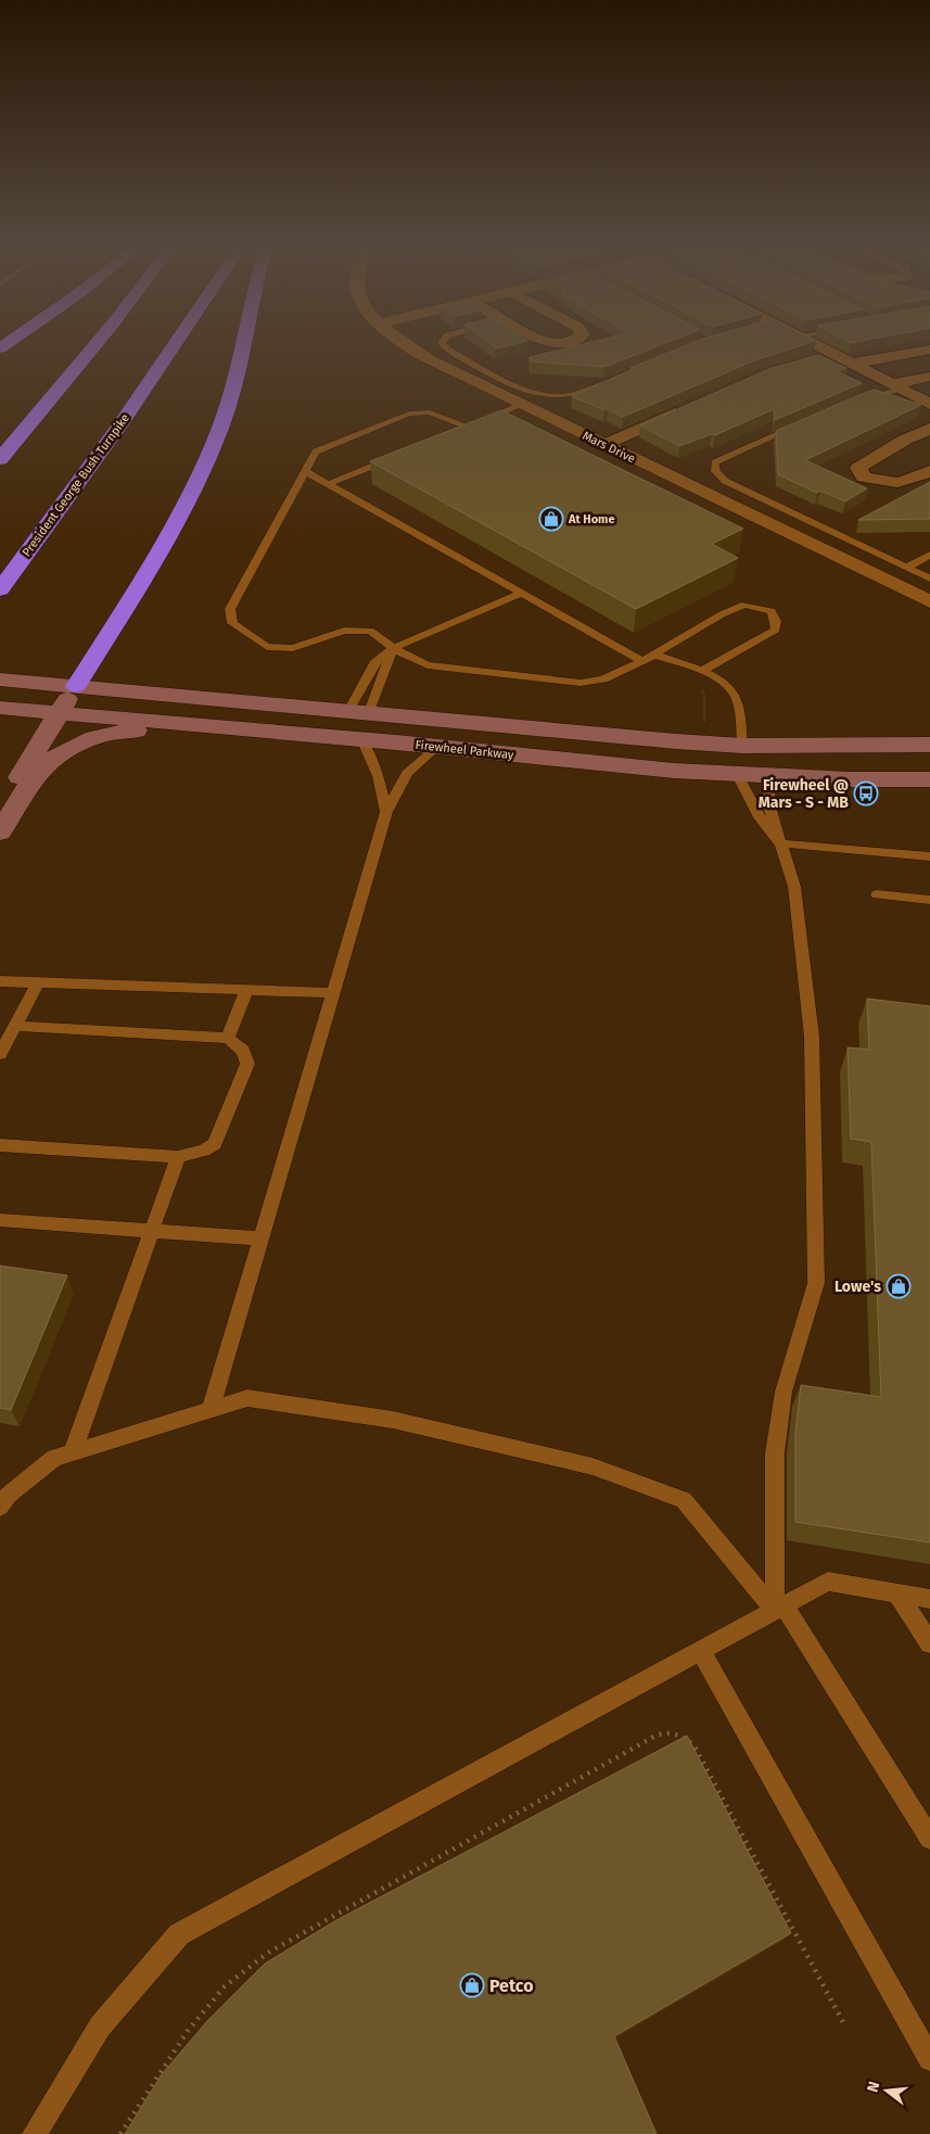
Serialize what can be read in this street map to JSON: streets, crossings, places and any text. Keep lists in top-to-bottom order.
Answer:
{
  "streets": {
    "highway": ["President George Bush Turnpike"],
    "main road": ["Firewheel Parkway"],
    "street": ["Mars Drive"]
  },
  "places": {
    "shop": ["At Home", "Lowe's", "Petco"],
    "bus stop": ["Firewheel @ Mars - S - MB"]
  },
  "north": "left"
}
